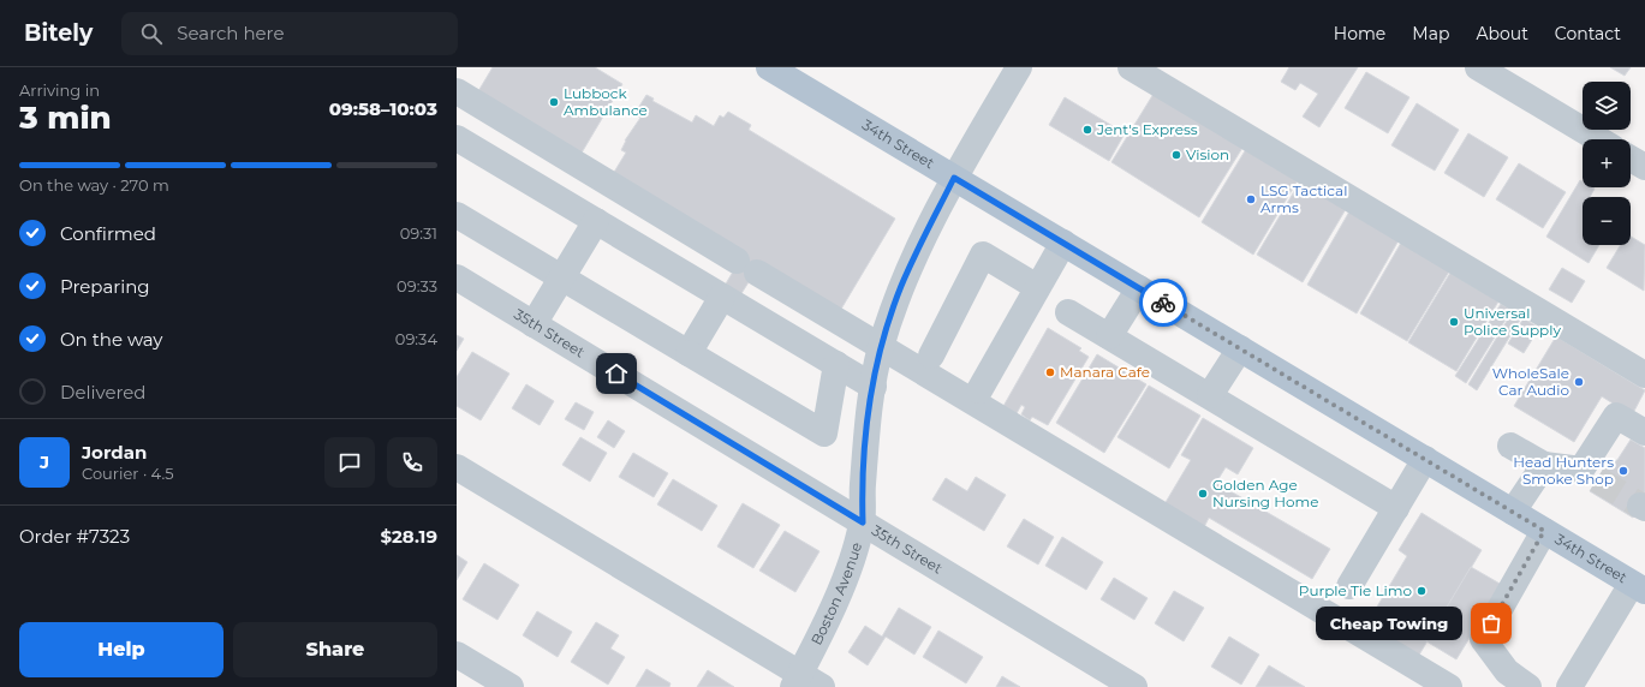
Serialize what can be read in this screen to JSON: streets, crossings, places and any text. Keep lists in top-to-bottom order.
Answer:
{
  "streets": {
    "main road": ["34th Street"],
    "street": ["35th Street", "Boston Avenue"]
  },
  "crossings": [
    ["34th Street", "Boston Avenue"],
    ["35th Street", "Boston Avenue"]
  ],
  "places": [
    "Lubbock Ambulance",
    "Jent's Express",
    "Vision",
    "LSG Tactical Arms",
    "Universal Police Supply",
    "Manara Cafe",
    "WholeSale Car Audio",
    "Head Hunters Smoke Shop",
    "Golden Age Nursing Home",
    "Purple Tie Limo",
    "Cheap Towing"
  ],
  "page": {
    "header": "Bitely",
    "search": "Search here",
    "nav": [
      "Home",
      "Map",
      "About",
      "Contact"
    ],
    "heading": ["3 min", "Arriving in", "09:58–10:03"],
    "panel": [
      "Jordan",
      "Courier · 4.5",
      "Order #7323",
      "$28.19"
    ],
    "map_buttons": ["+", "−"],
    "bar": "On the way · 270 m",
    "list": [
      ["Confirmed", "09:31"],
      ["Preparing", "09:33"],
      ["On the way", "09:34"],
      "Delivered"
    ],
    "round": "J",
    "bubble": "Cheap Towing",
    "buttons": ["Help", "Share"]
  }
}
